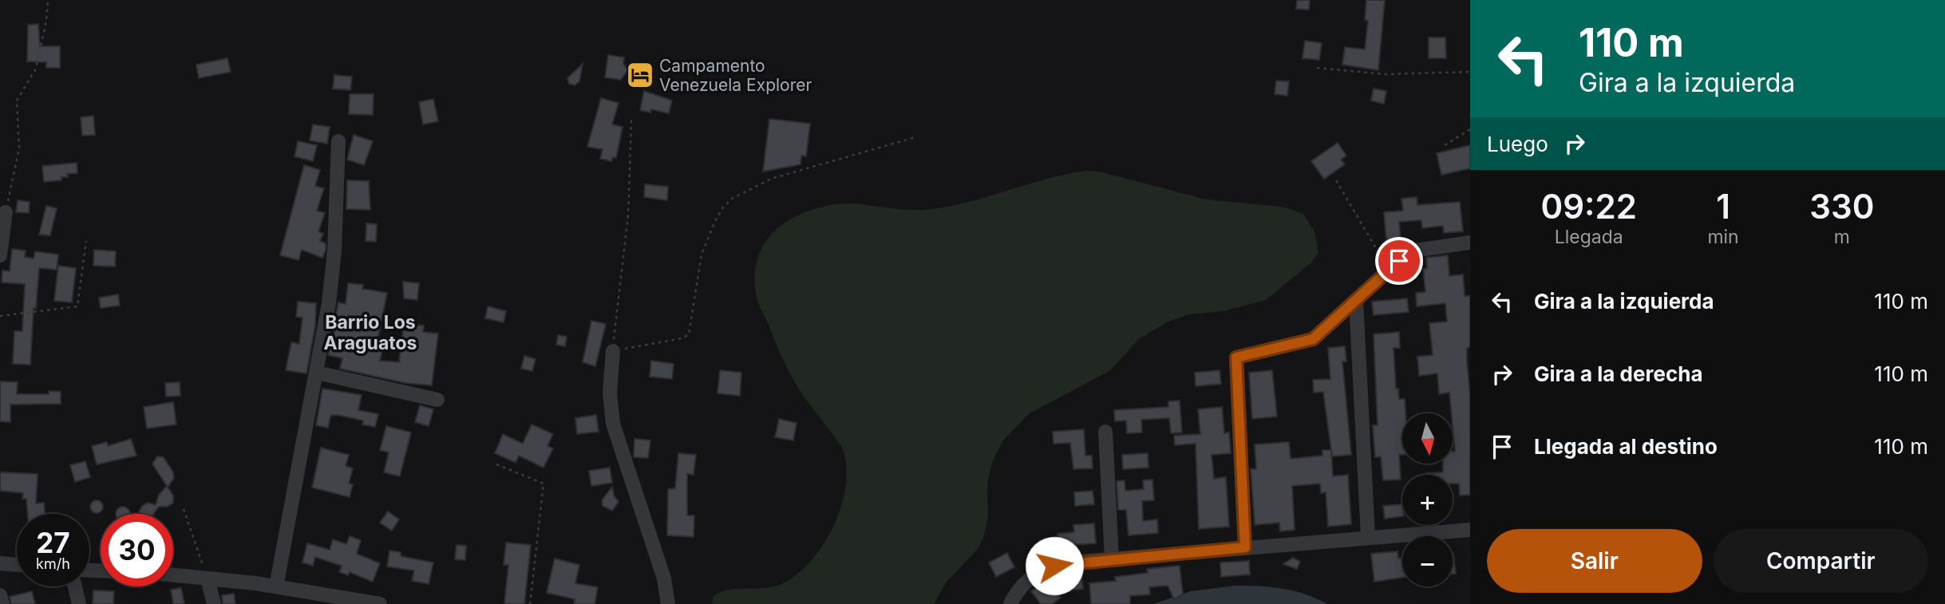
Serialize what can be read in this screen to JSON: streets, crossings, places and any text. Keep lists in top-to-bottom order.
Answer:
{
  "districts": ["Barrio Los Araguatos"],
  "places": {
    "hotel": ["Campamento Venezuela Explorer"]
  },
  "north": "bottom",
  "page": {
    "turn": ["110 m", "Gira a la izquierda"],
    "then": "Luego",
    "eta": [
      "09:22",
      "Llegada",
      "1",
      "min",
      "330",
      "m"
    ],
    "list": [
      {
        "name": "Gira a la izquierda",
        "value": "110 m"
      },
      {
        "name": "Gira a la derecha",
        "value": "110 m"
      },
      {
        "name": "Llegada al destino",
        "value": "110 m"
      }
    ],
    "map_buttons": ["+", "−"],
    "speed": "27 km/h",
    "limit": "30",
    "buttons": ["Salir", "Compartir"]
  }
}
